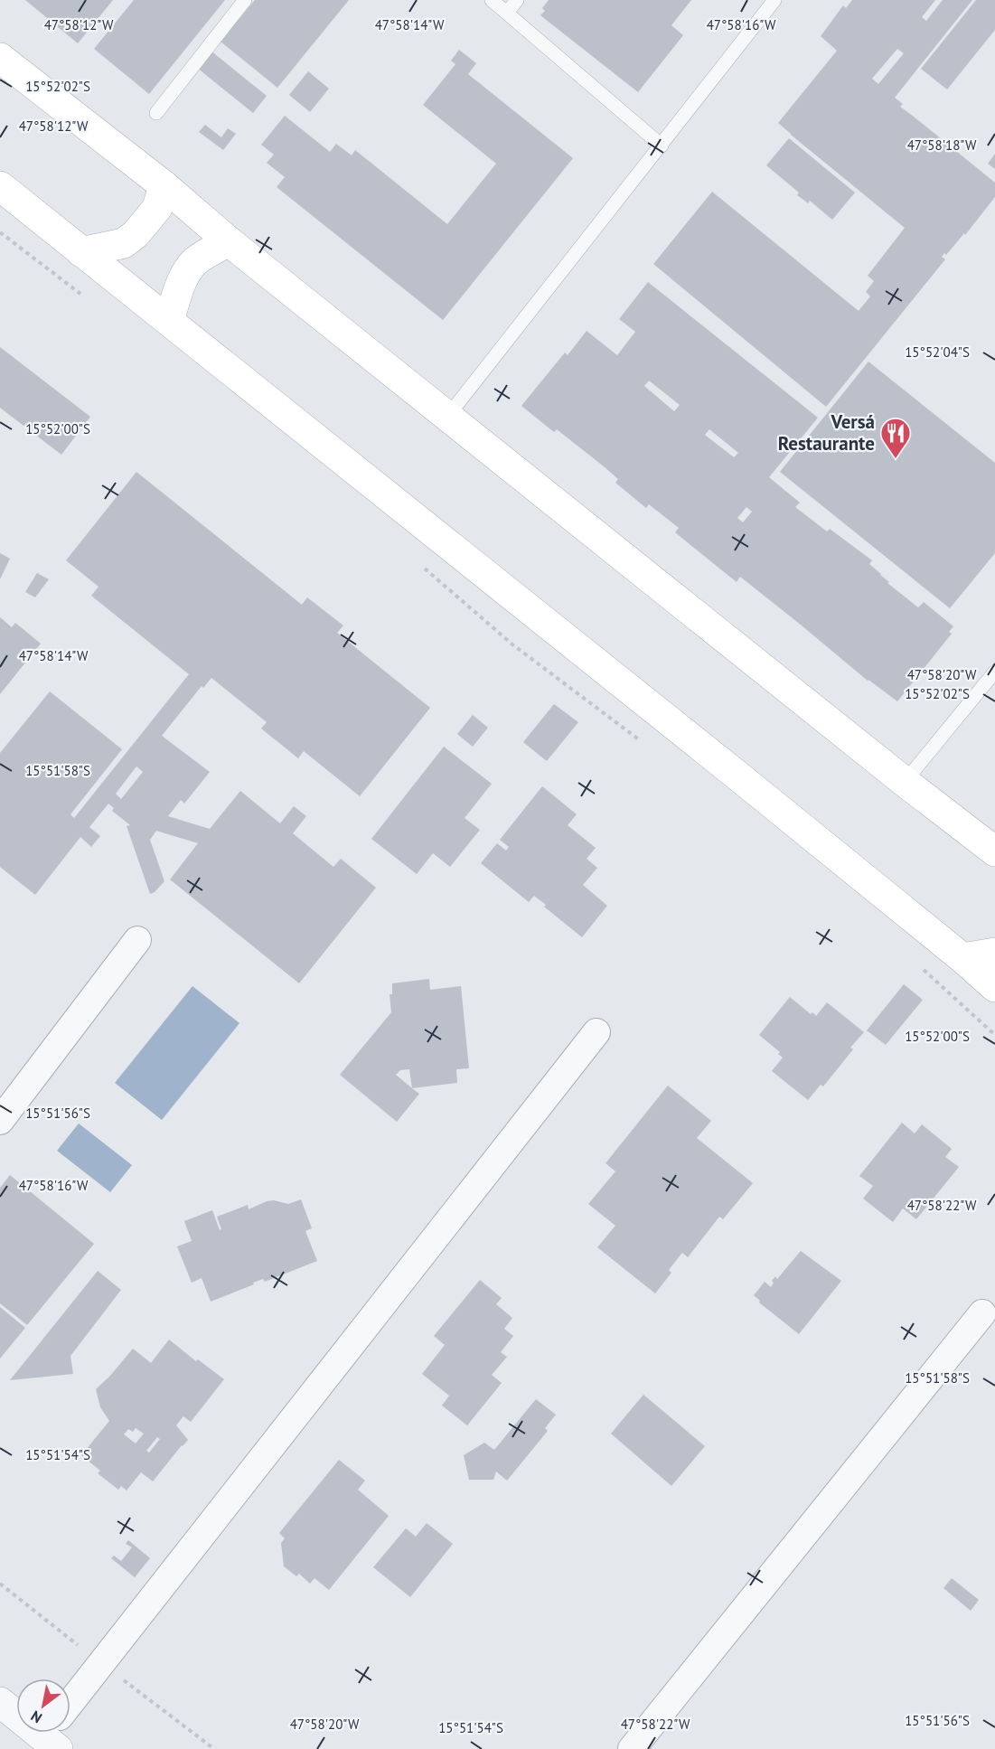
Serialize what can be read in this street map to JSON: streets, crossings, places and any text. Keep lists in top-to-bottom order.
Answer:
{
  "places": {
    "restaurant": ["Versá Restaurante"]
  },
  "north": "bottom left",
  "coordinates": [
    "47°58'12\"W",
    "47°58'14\"W",
    "47°58'16\"W",
    "15°52'02\"S",
    "47°58'18\"W",
    "15°52'04\"S",
    "15°52'00\"S",
    "47°58'20\"W",
    "15°51'58\"S",
    "15°51'56\"S",
    "47°58'22\"W",
    "15°51'54\"S"
  ]
}
